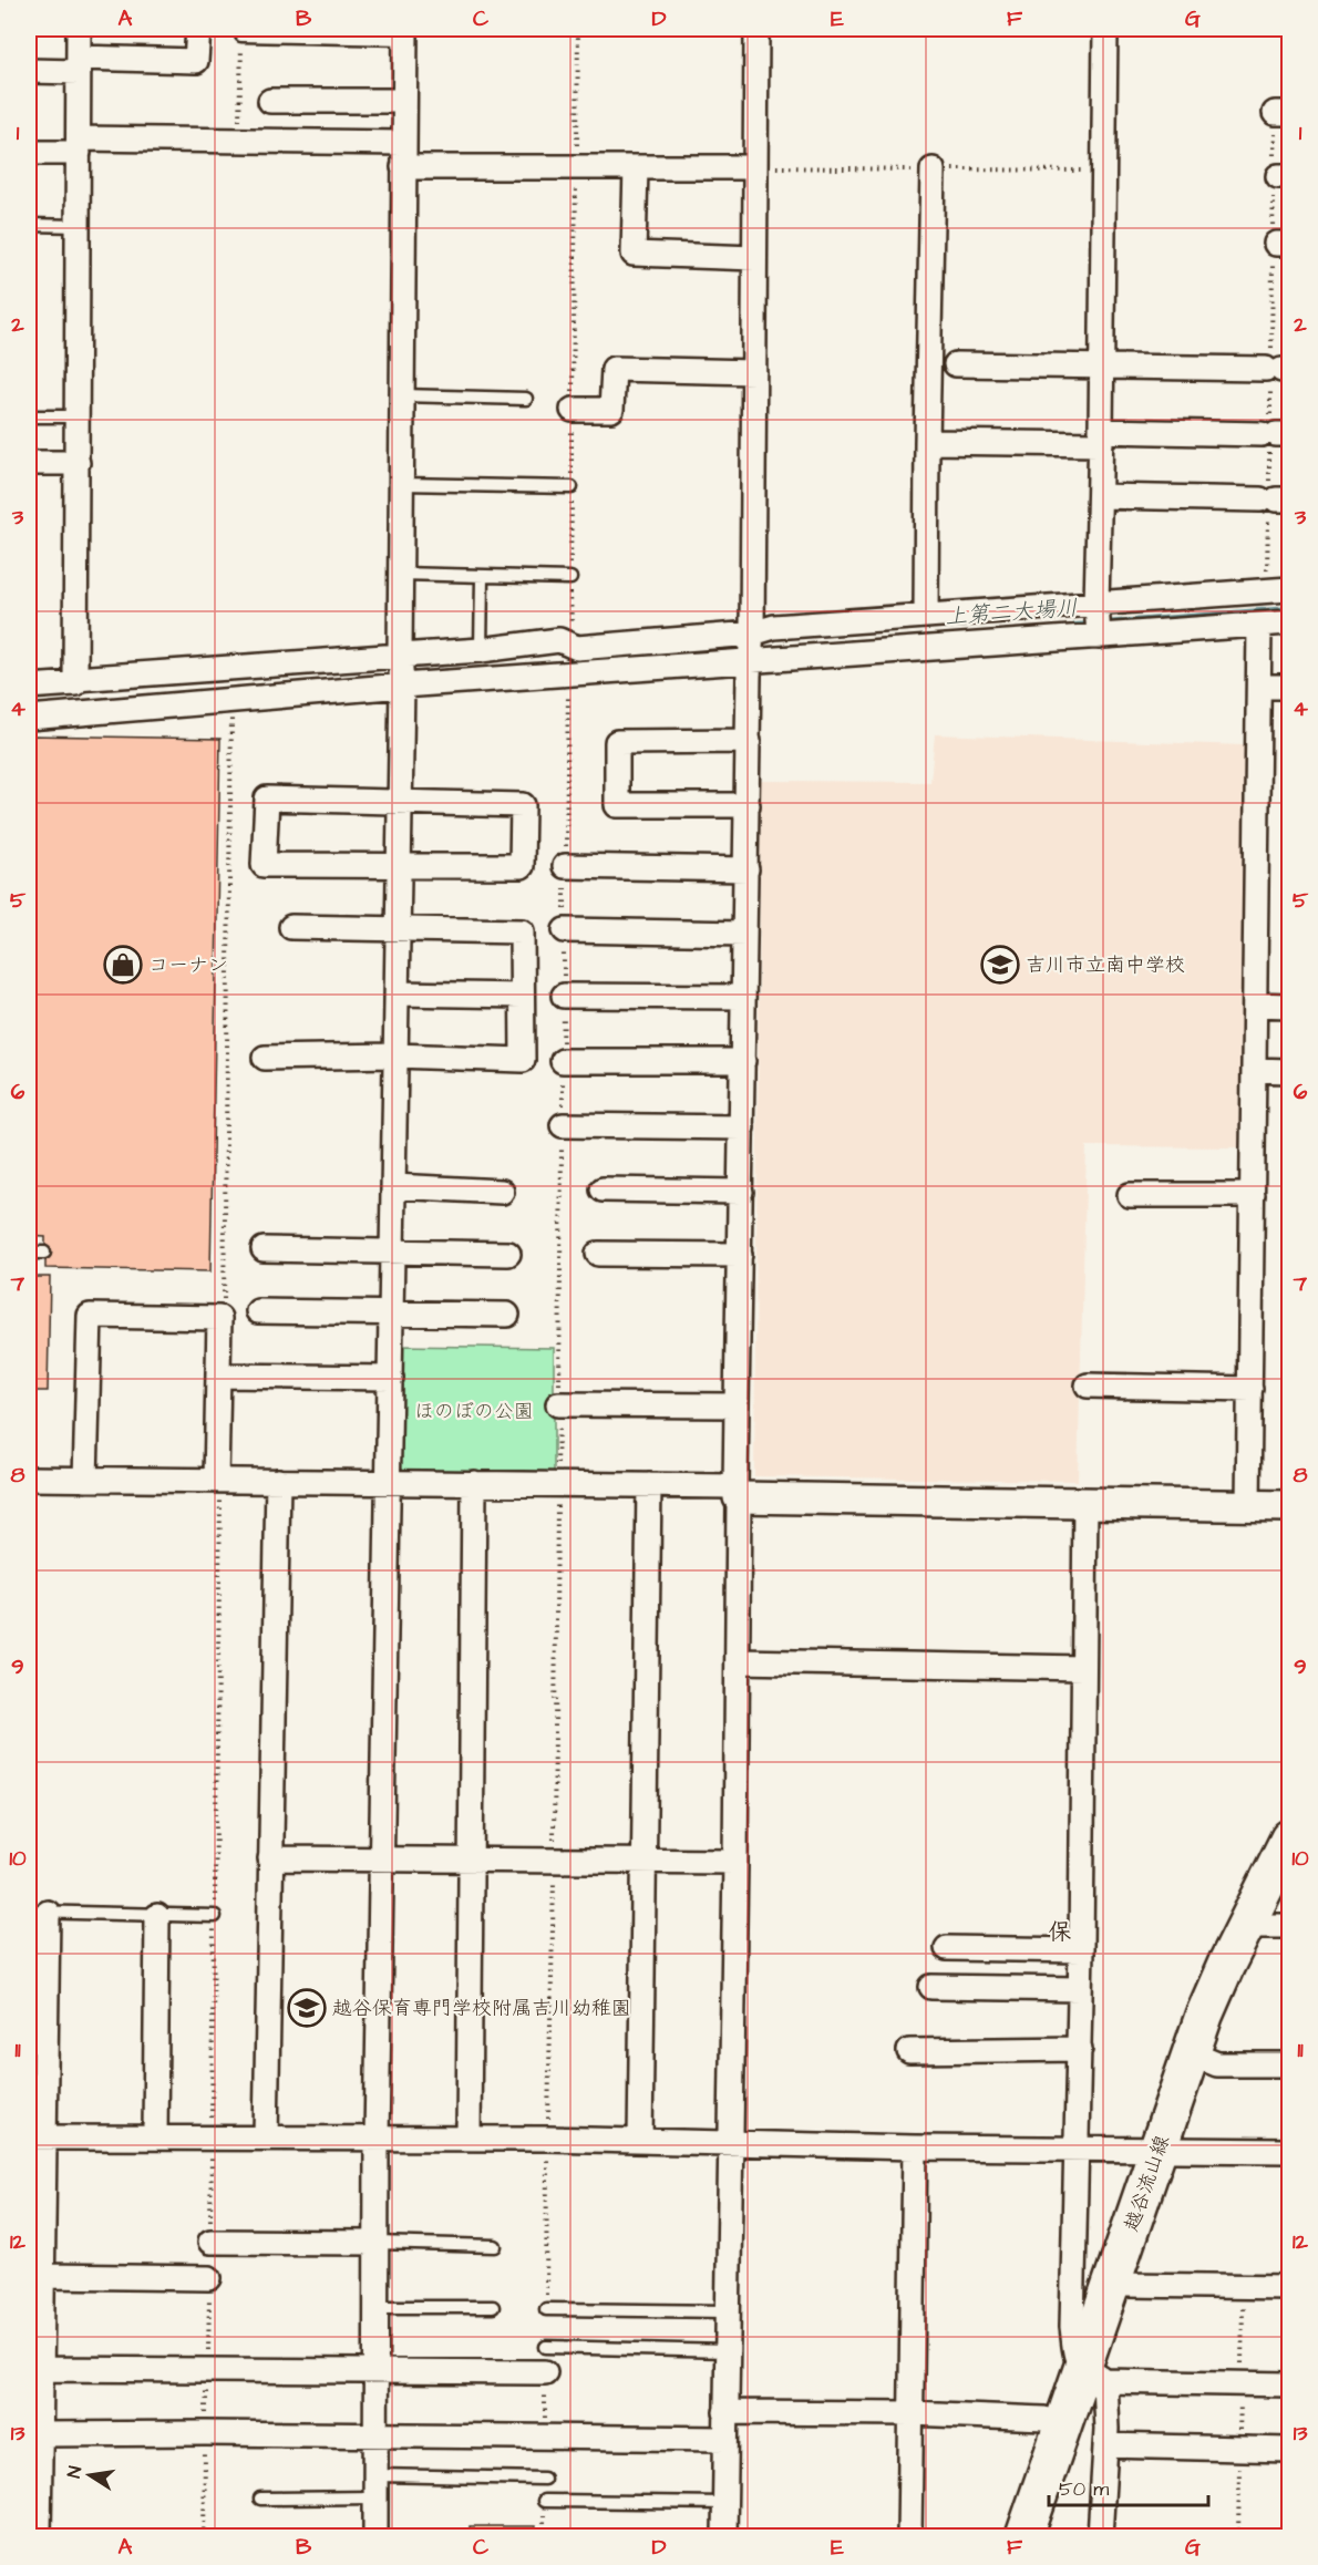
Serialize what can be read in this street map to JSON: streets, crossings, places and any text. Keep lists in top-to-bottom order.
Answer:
{
  "streets": {
    "main road": ["越谷流山線"]
  },
  "districts": ["保"],
  "water": ["上第二大場川"],
  "parks": ["ほのぼの公園"],
  "places": {
    "shop": ["コーナン"],
    "school or university": ["吉川市立南中学校", "越谷保育専門学校附属吉川幼稚園"]
  },
  "scale_bar": "50 m",
  "north": "left",
  "grid": {
    "columns": [
      "A",
      "B",
      "C",
      "D",
      "E",
      "F",
      "G"
    ],
    "rows": [
      "1",
      "2",
      "3",
      "4",
      "5",
      "6",
      "7",
      "8",
      "9",
      "10",
      "11",
      "12",
      "13"
    ]
  }
}
